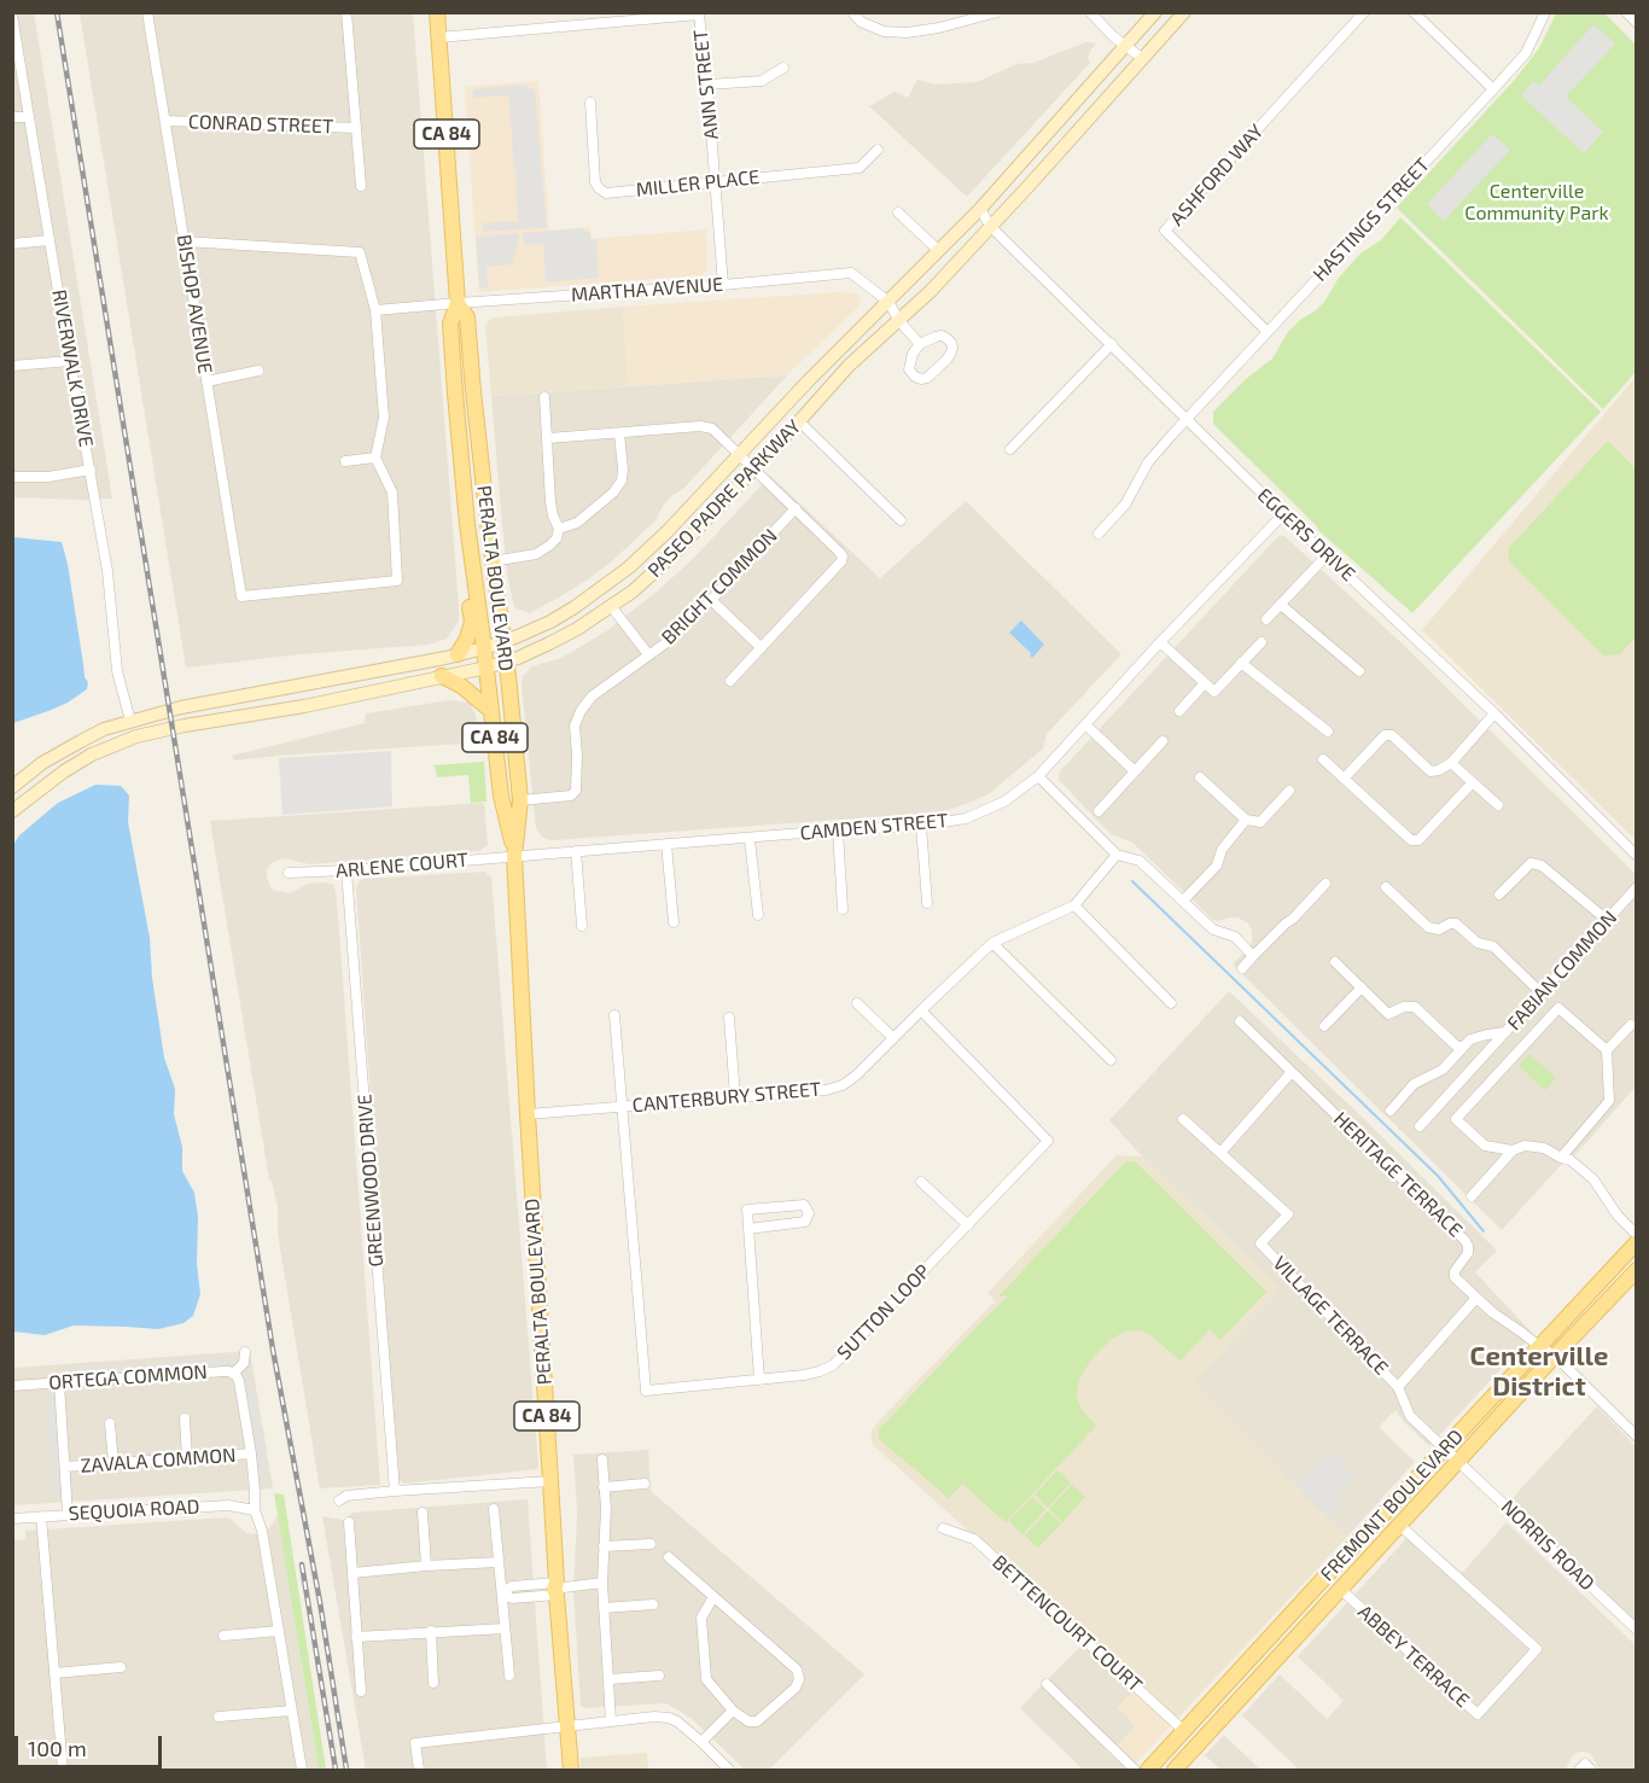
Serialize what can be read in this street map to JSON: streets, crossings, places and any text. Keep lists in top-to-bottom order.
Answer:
{
  "streets": {
    "main road": [
      "CA 84",
      "PASEO PADRE PARKWAY",
      "PERALTA BOULEVARD",
      "FREMONT BOULEVARD"
    ],
    "street": [
      "ANN STREET",
      "CONRAD STREET",
      "ASHFORD WAY",
      "MILLER PLACE",
      "HASTINGS STREET",
      "MARTHA AVENUE",
      "BISHOP AVENUE",
      "RIVERWALK DRIVE",
      "EGGERS DRIVE",
      "BRIGHT COMMON",
      "CAMDEN STREET",
      "ARLENE COURT",
      "FABIAN COMMON",
      "CANTERBURY STREET",
      "HERITAGE TERRACE",
      "GREENWOOD DRIVE",
      "SUTTON LOOP",
      "VILLAGE TERRACE",
      "ORTEGA COMMON",
      "ZAVALA COMMON",
      "SEQUOIA ROAD",
      "NORRIS ROAD",
      "BETTENCOURT COURT",
      "ABBEY TERRACE"
    ]
  },
  "crossings": [
    ["ANN STREET", "MILLER PLACE"],
    ["ANN STREET", "MARTHA AVENUE"],
    ["ANN STREET", "PERALTA BOULEVARD"],
    ["CONRAD STREET", "BISHOP AVENUE"],
    ["ASHFORD WAY", "HASTINGS STREET"],
    ["HASTINGS STREET", "EGGERS DRIVE"],
    ["MARTHA AVENUE", "PASEO PADRE PARKWAY"],
    ["MARTHA AVENUE", "PERALTA BOULEVARD"],
    ["RIVERWALK DRIVE", "PASEO PADRE PARKWAY"],
    ["PASEO PADRE PARKWAY", "EGGERS DRIVE"],
    ["PASEO PADRE PARKWAY", "PERALTA BOULEVARD"],
    ["EGGERS DRIVE", "CAMDEN STREET"],
    ["PERALTA BOULEVARD", "BRIGHT COMMON"],
    ["PERALTA BOULEVARD", "CAMDEN STREET"],
    ["PERALTA BOULEVARD", "ARLENE COURT"],
    ["PERALTA BOULEVARD", "CANTERBURY STREET"],
    ["CAMDEN STREET", "ARLENE COURT"],
    ["ARLENE COURT", "GREENWOOD DRIVE"],
    ["CANTERBURY STREET", "SUTTON LOOP"],
    ["HERITAGE TERRACE", "FREMONT BOULEVARD"],
    ["VILLAGE TERRACE", "FREMONT BOULEVARD"],
    ["VILLAGE TERRACE", "NORRIS ROAD"],
    ["ORTEGA COMMON", "ZAVALA COMMON"],
    ["ORTEGA COMMON", "SEQUOIA ROAD"],
    ["FREMONT BOULEVARD", "NORRIS ROAD"],
    ["FREMONT BOULEVARD", "BETTENCOURT COURT"],
    ["FREMONT BOULEVARD", "ABBEY TERRACE"]
  ],
  "districts": ["Centerville District"],
  "parks": ["Centerville Community Park"],
  "scale_bar": "100 m"
}
